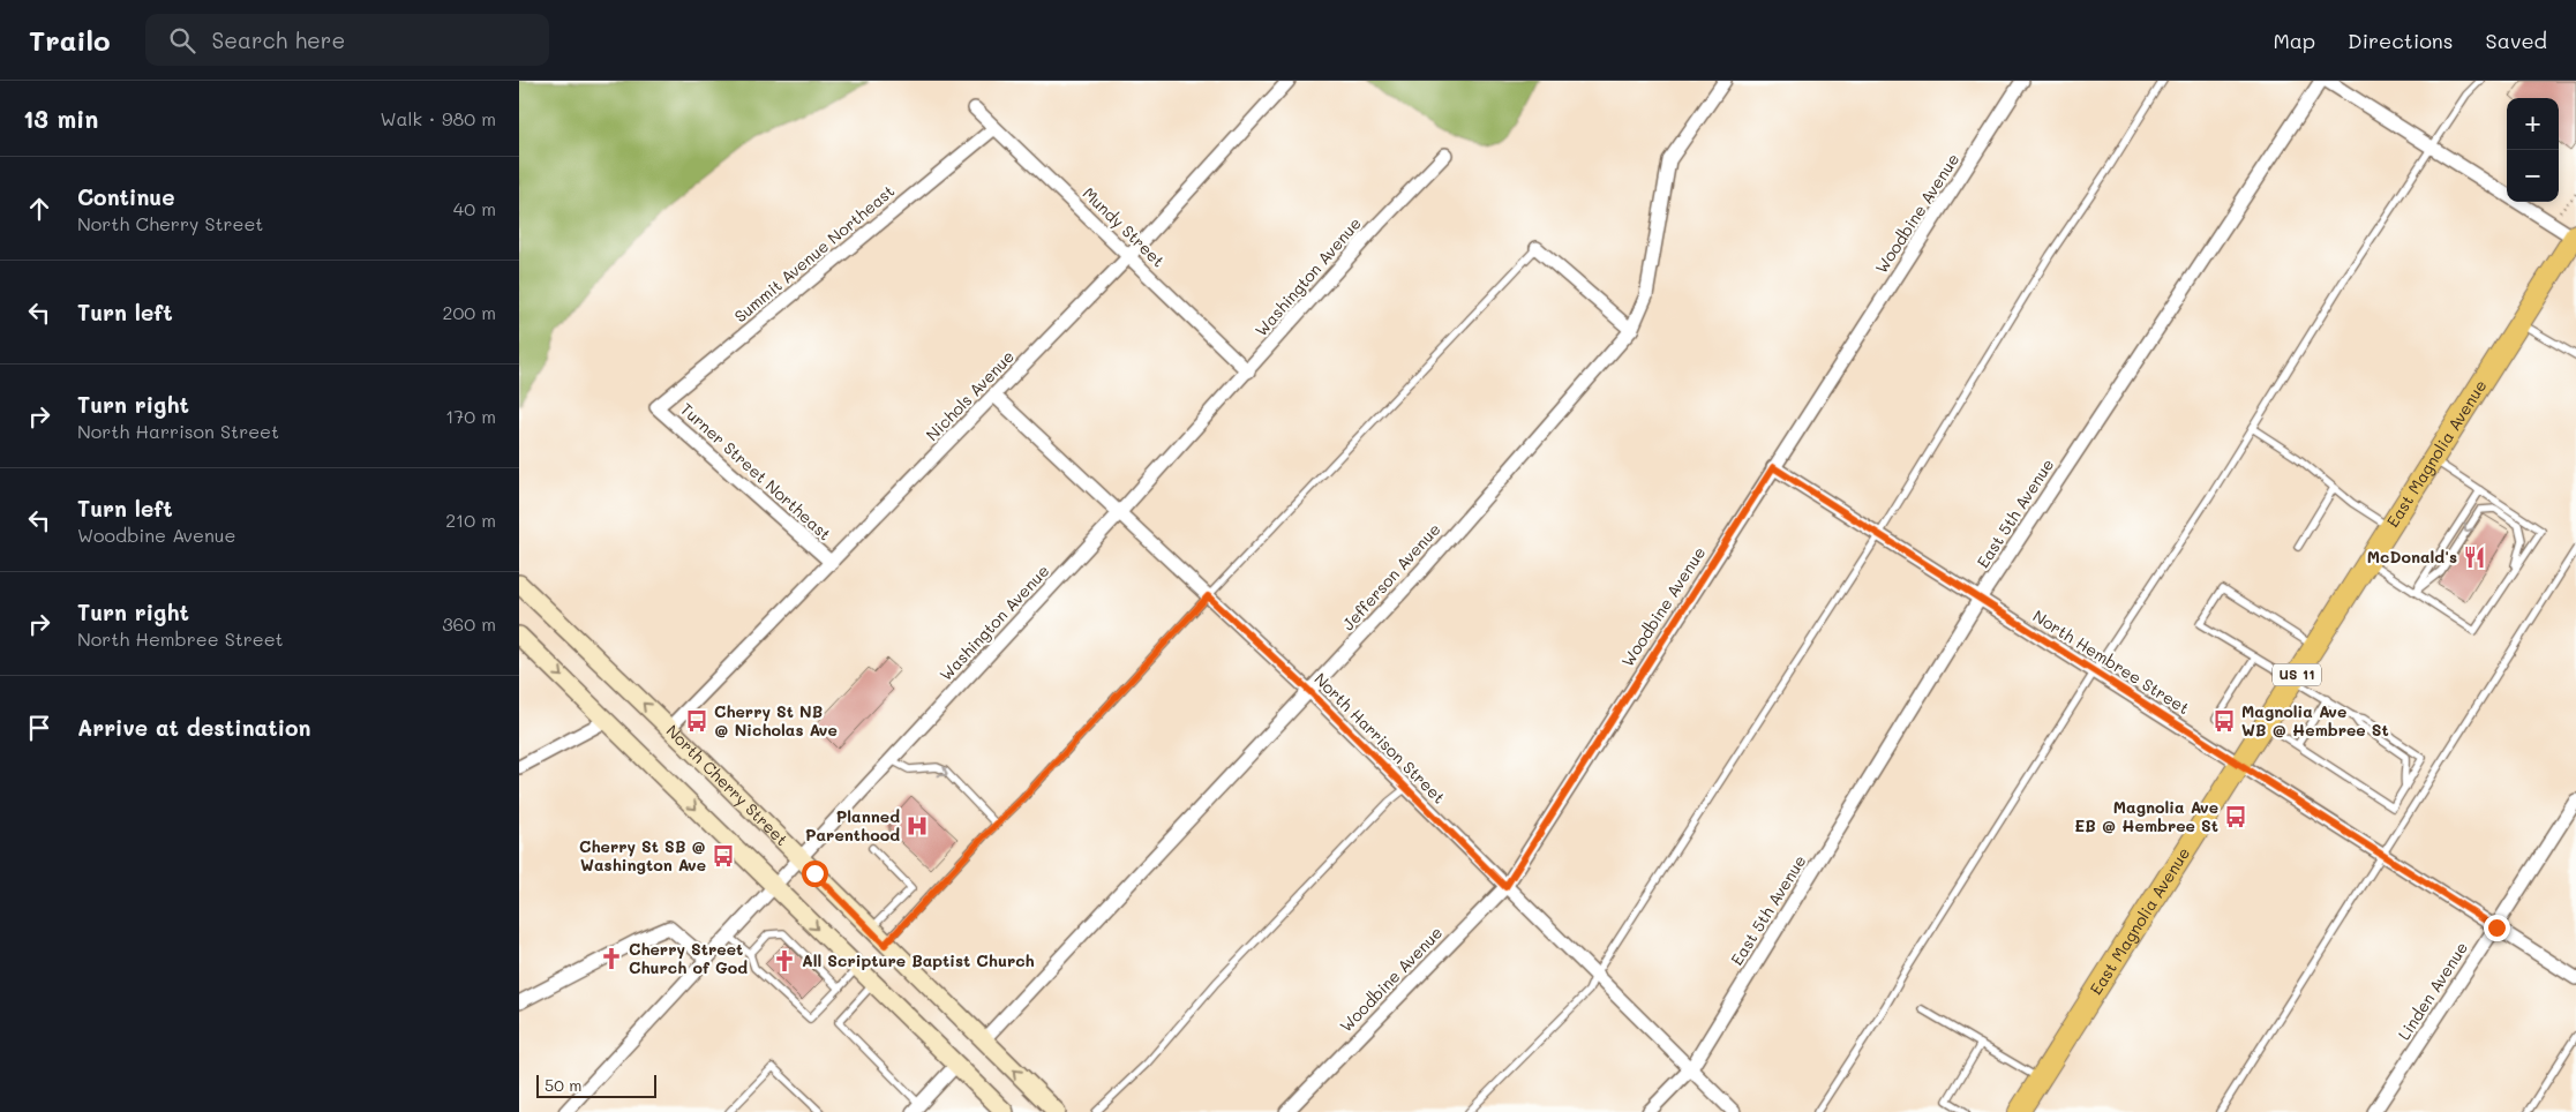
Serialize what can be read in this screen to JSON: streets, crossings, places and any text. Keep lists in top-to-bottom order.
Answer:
{
  "streets": {
    "main road": ["East Magnolia Avenue", "US 11", "North Cherry Street"],
    "street": [
      "Woodbine Avenue",
      "Mundy Street",
      "Summit Avenue Northeast",
      "Washington Avenue",
      "Nichols Avenue",
      "Turner Street Northeast",
      "East 5th Avenue",
      "Jefferson Avenue",
      "North Hembree Street",
      "North Harrison Street",
      "Linden Avenue"
    ]
  },
  "crossings": [
    ["Woodbine Avenue", "North Hembree Street"],
    ["Woodbine Avenue", "North Harrison Street"],
    ["Mundy Street", "Summit Avenue Northeast"],
    ["Mundy Street", "Washington Avenue"],
    ["Mundy Street", "Nichols Avenue"],
    ["Summit Avenue Northeast", "Turner Street Northeast"],
    ["Washington Avenue", "North Harrison Street"],
    ["Washington Avenue", "North Cherry Street"],
    ["Nichols Avenue", "Turner Street Northeast"],
    ["Nichols Avenue", "North Harrison Street"],
    ["Nichols Avenue", "North Cherry Street"],
    ["East Magnolia Avenue", "North Hembree Street"],
    ["East 5th Avenue", "North Hembree Street"],
    ["East 5th Avenue", "North Harrison Street"],
    ["Jefferson Avenue", "North Harrison Street"],
    ["Jefferson Avenue", "North Cherry Street"],
    ["North Hembree Street", "Linden Avenue"]
  ],
  "places": {
    "restaurant": ["McDonald's"],
    "bus stop": [
      "Cherry St NB @ Nicholas Ave",
      "Magnolia Ave WB @ Hembree St",
      "Magnolia Ave EB @ Hembree St",
      "Cherry St SB @ Washington Ave"
    ],
    "hospital": ["Planned Parenthood"],
    "church": ["Cherry Street Church of God", "All Scripture Baptist Church"]
  },
  "scale_bar": "50 m",
  "page": {
    "header": "Trailo",
    "search": "Search here",
    "nav": ["Map", "Directions", "Saved"],
    "heading": ["13 min", "Walk · 980 m"],
    "map_buttons": ["+", "−"],
    "list": [
      ["Continue", "North Cherry Street", "40 m"],
      ["Turn left", "200 m"],
      ["Turn right", "North Harrison Street", "170 m"],
      ["Turn left", "Woodbine Avenue", "210 m"],
      ["Turn right", "North Hembree Street", "360 m"],
      "Arrive at destination"
    ],
    "scale": "50 m"
  }
}
